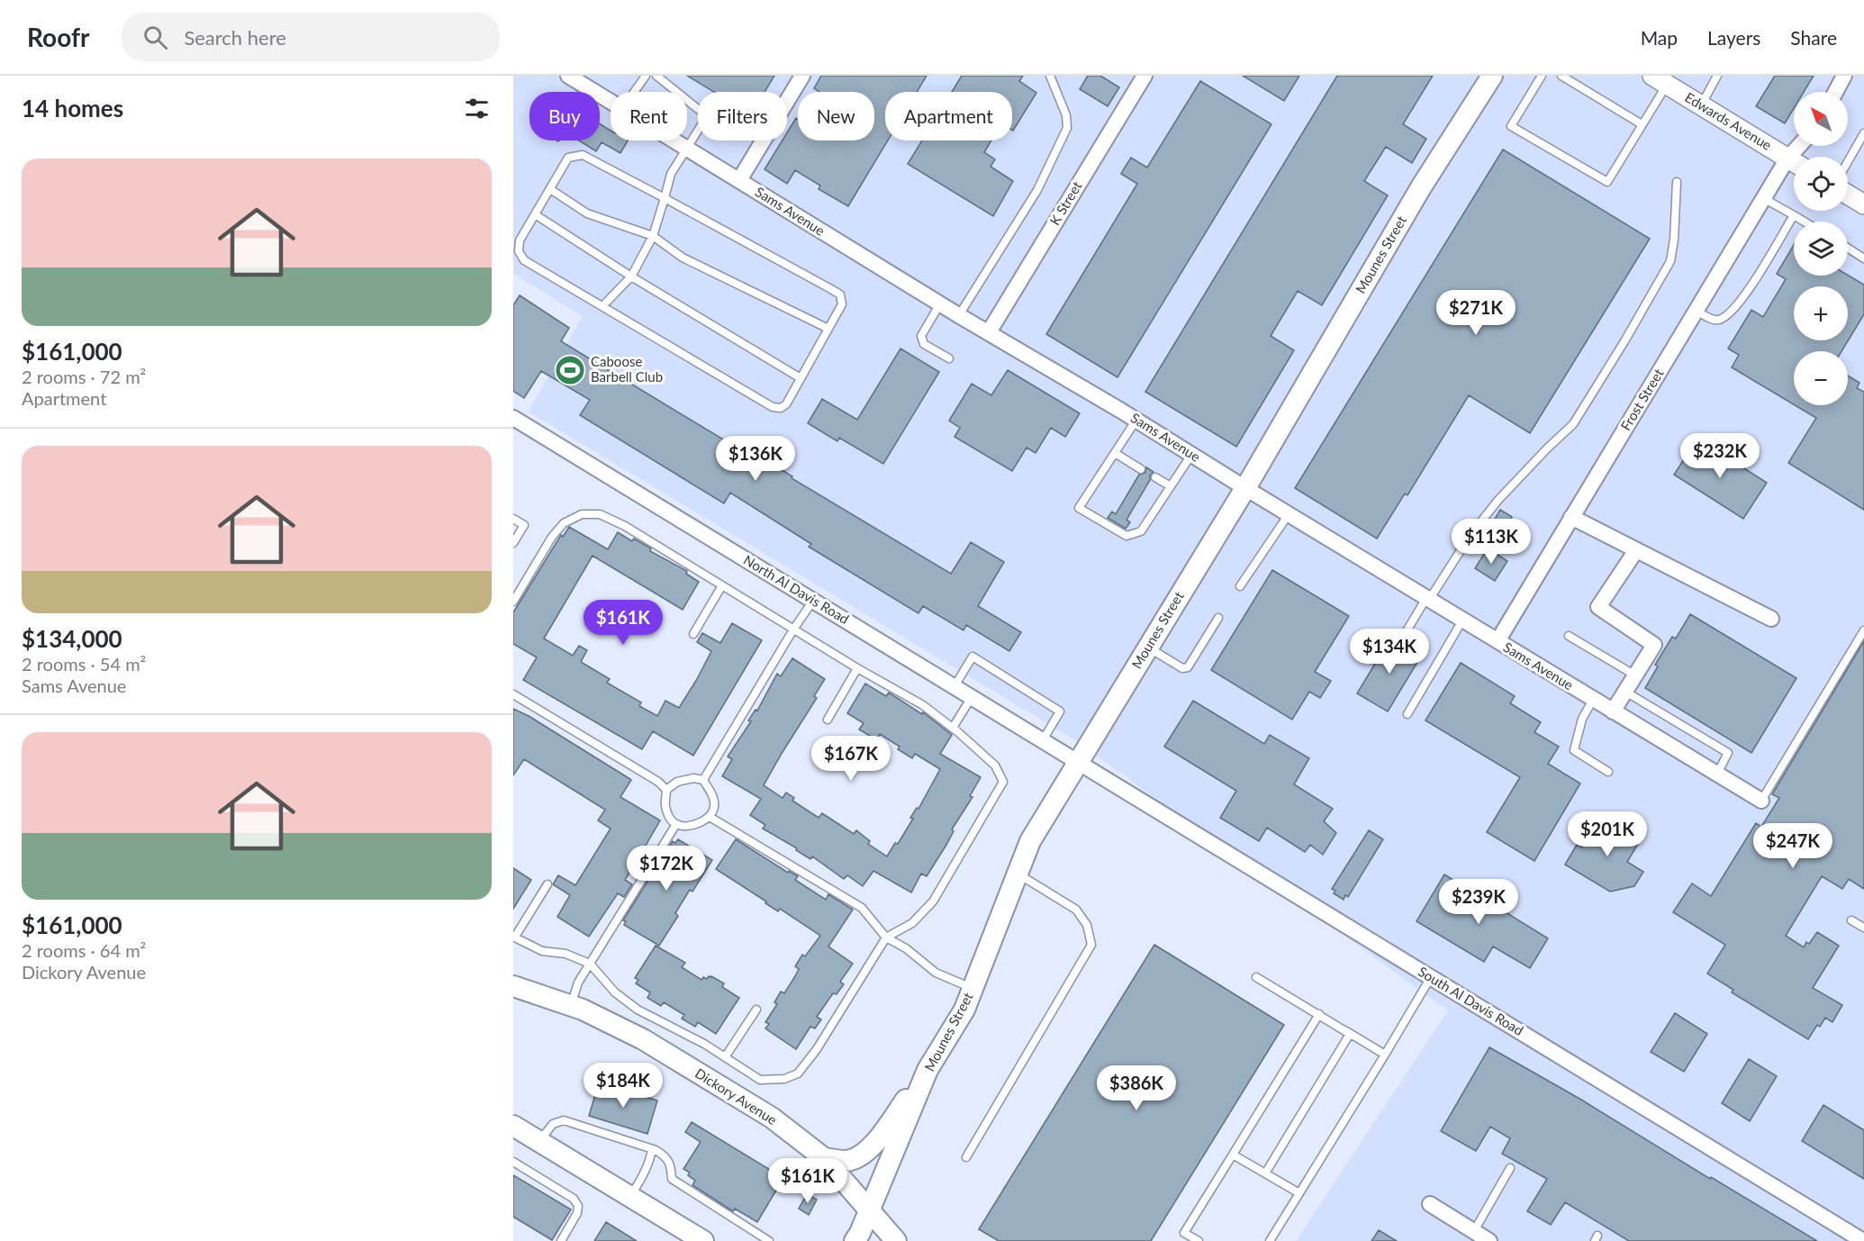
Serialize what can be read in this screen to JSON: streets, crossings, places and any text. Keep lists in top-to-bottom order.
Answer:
{
  "streets": {
    "main road": ["Mounes Street", "Dickory Avenue"],
    "street": [
      "Edwards Avenue",
      "K Street",
      "Sams Avenue",
      "Frost Street",
      "North Al Davis Road",
      "South Al Davis Road"
    ]
  },
  "crossings": [
    ["K Street", "Sams Avenue"],
    ["Sams Avenue", "Mounes Street"],
    ["Sams Avenue", "Frost Street"],
    ["Mounes Street", "North Al Davis Road"],
    ["Mounes Street", "South Al Davis Road"],
    ["Mounes Street", "Dickory Avenue"],
    ["North Al Davis Road", "South Al Davis Road"]
  ],
  "places": {
    "sports": ["Caboose Barbell Club"]
  },
  "north": "top left",
  "page": {
    "header": "Roofr",
    "search": "Search here",
    "nav": ["Map", "Layers", "Share"],
    "heading": "14 homes",
    "map_buttons": ["+", "−"],
    "chip": [
      "Buy",
      "Rent",
      "Filters",
      "New",
      "Apartment"
    ],
    "list": [
      {
        "name": "$161,000",
        "note": "2 rooms · 72 m² · Apartment"
      },
      {
        "name": "$134,000",
        "note": "2 rooms · 54 m² · Sams Avenue"
      },
      {
        "name": "$161,000",
        "note": "2 rooms · 64 m² · Dickory Avenue"
      }
    ],
    "price": [
      "$271K",
      "$232K",
      "$136K",
      "$113K",
      "$161K",
      "$134K",
      "$167K",
      "$201K",
      "$247K",
      "$172K",
      "$239K",
      "$184K",
      "$386K",
      "$161K"
    ]
  }
}
